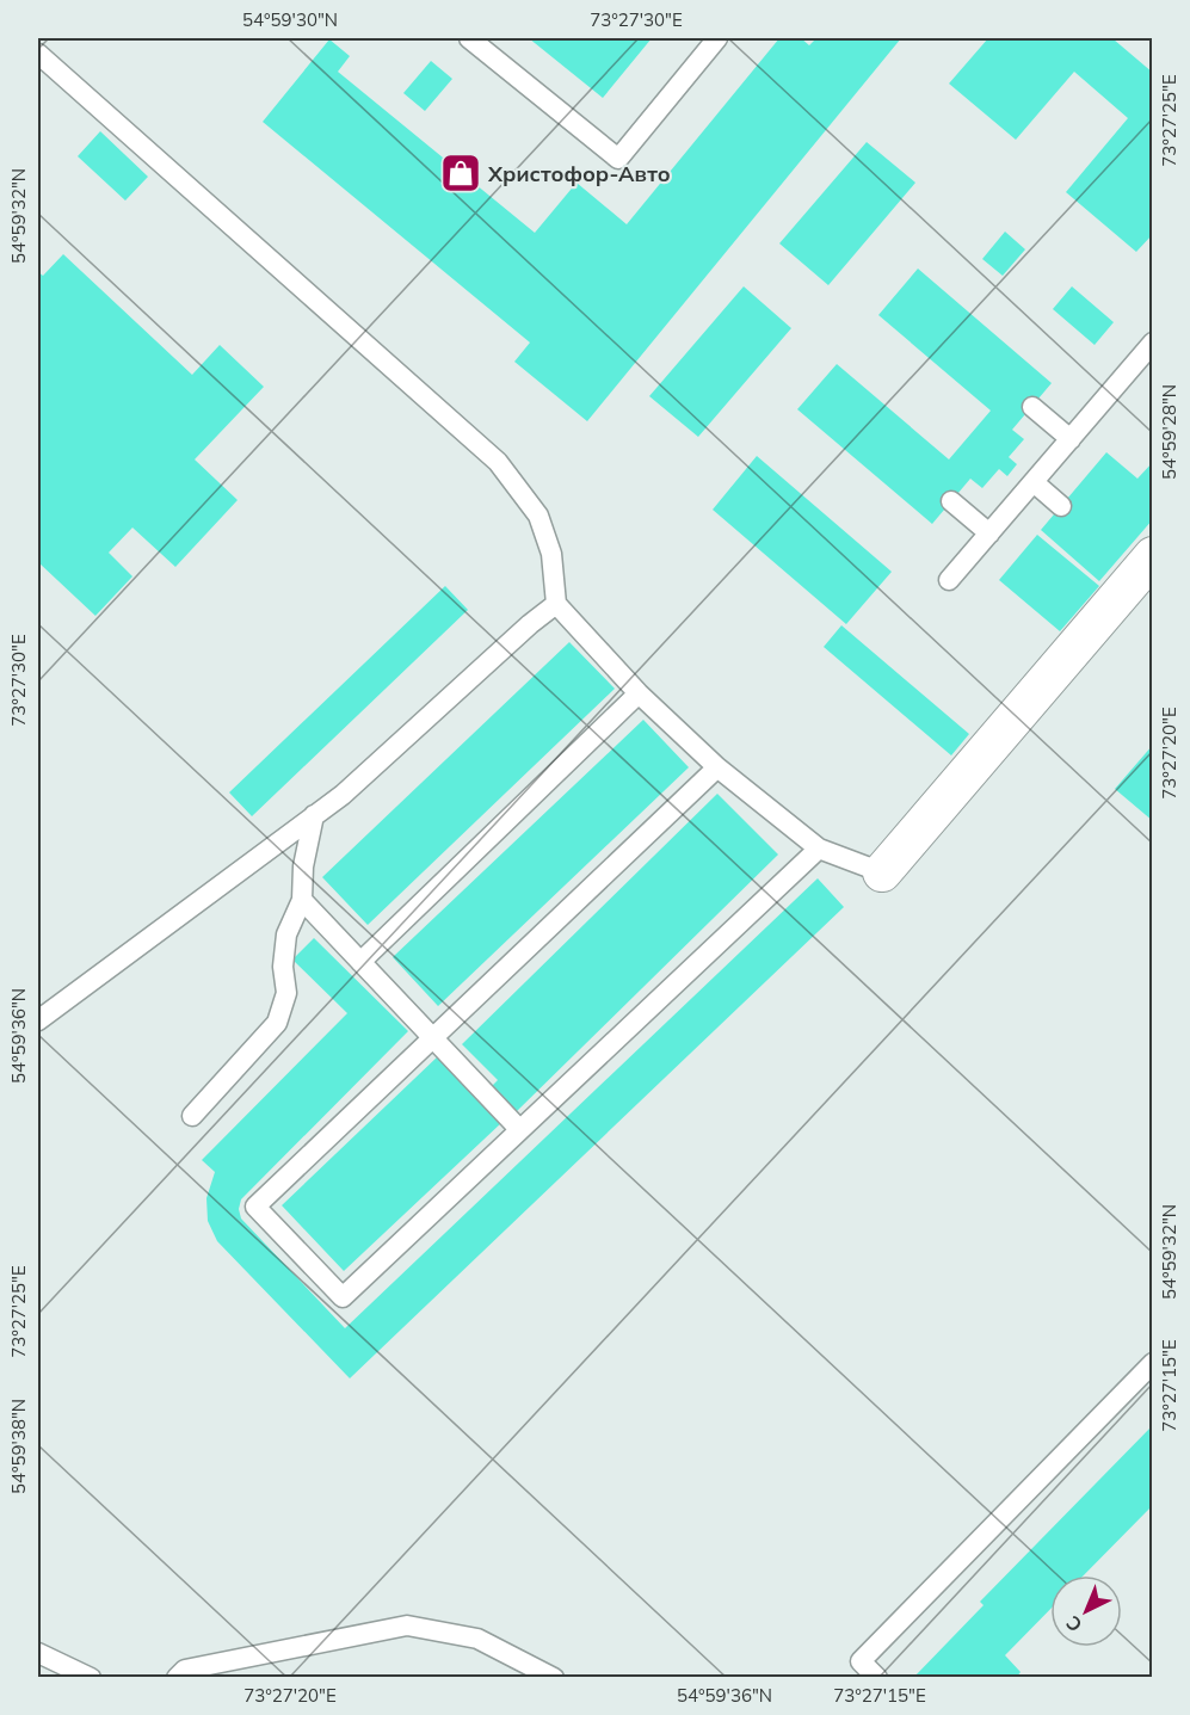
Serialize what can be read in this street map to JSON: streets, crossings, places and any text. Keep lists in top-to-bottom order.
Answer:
{
  "places": {
    "shop": ["Христофор-Авто"]
  },
  "north": "bottom left",
  "coordinates": [
    "54°59'30\"N",
    "73°27'30\"E",
    "73°27'25\"E",
    "54°59'32\"N",
    "54°59'28\"N",
    "73°27'20\"E",
    "54°59'36\"N",
    "73°27'15\"E",
    "54°59'38\"N"
  ]
}
